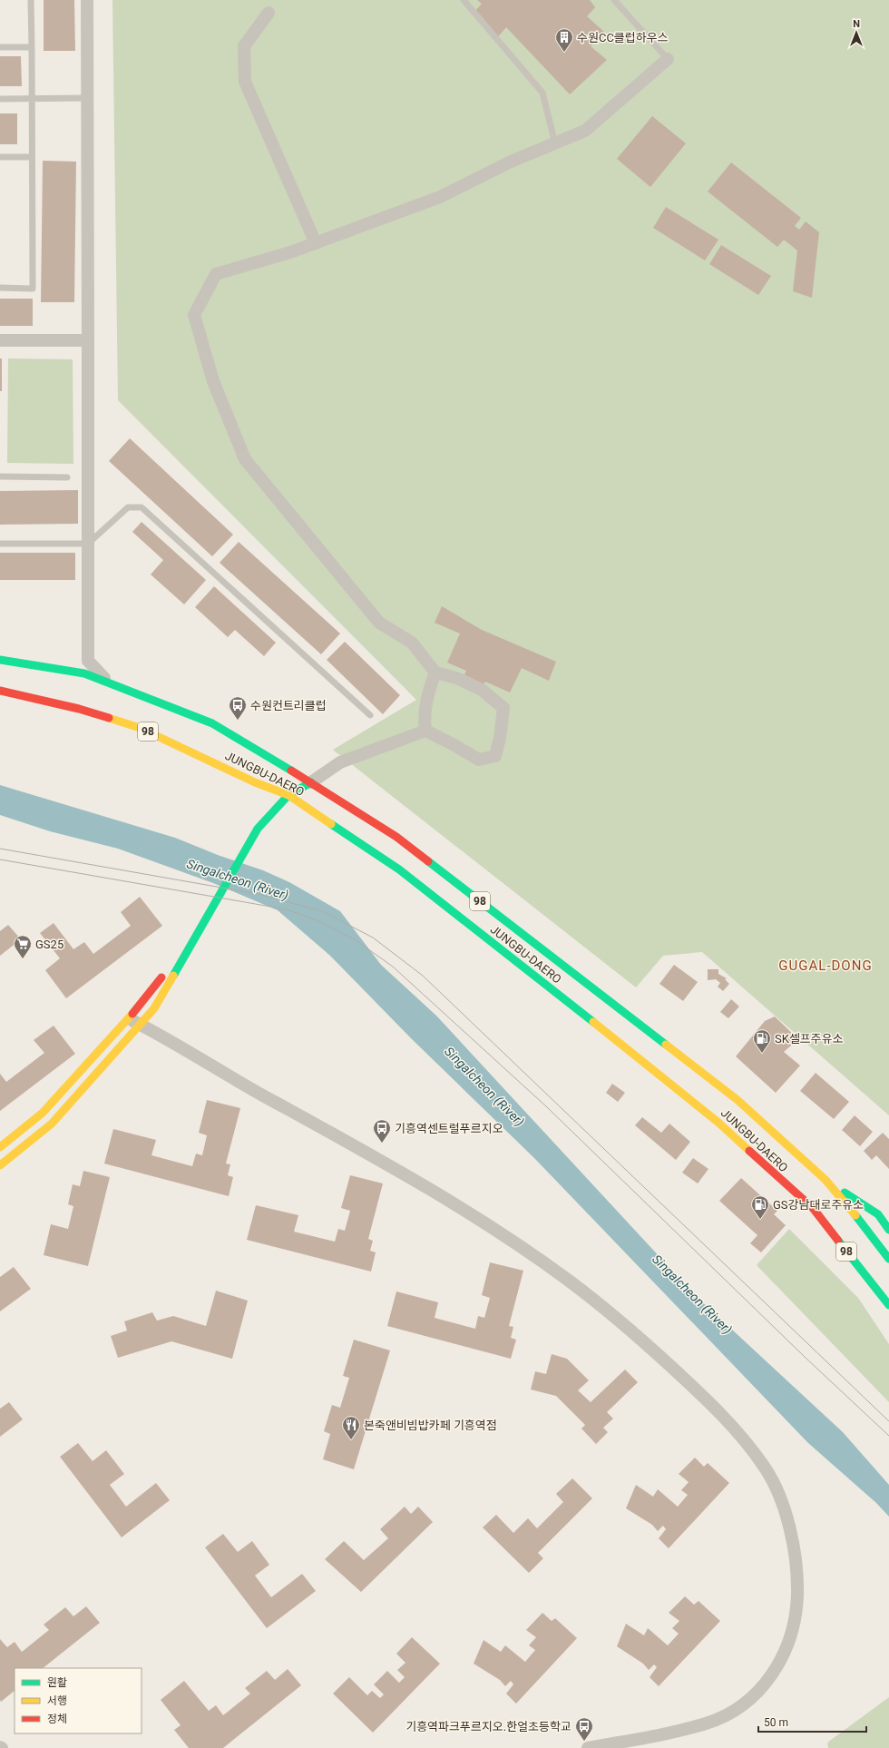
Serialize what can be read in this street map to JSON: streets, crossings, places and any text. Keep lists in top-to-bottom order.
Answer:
{
  "streets": {
    "main road": ["98", "JUNGBU-DAERO"]
  },
  "districts": ["GUGAL-DONG"],
  "water": ["Singalcheon (River)"],
  "places": {
    "building": ["수원CC클럽하우스"],
    "bus stop": ["수원컨트리클럽", "기흥역센트럴푸르지오", "기흥역파크푸르지오.한얼초등학교"],
    "supermarket": ["GS25"],
    "fuel station": ["SK셀프주유소", "GS강남대로주유소"],
    "restaurant": ["본죽앤비빔밥카페 기흥역점"]
  },
  "legend": ["원활", "서행", "정체"],
  "scale_bar": "50 m",
  "north": "top"
}
